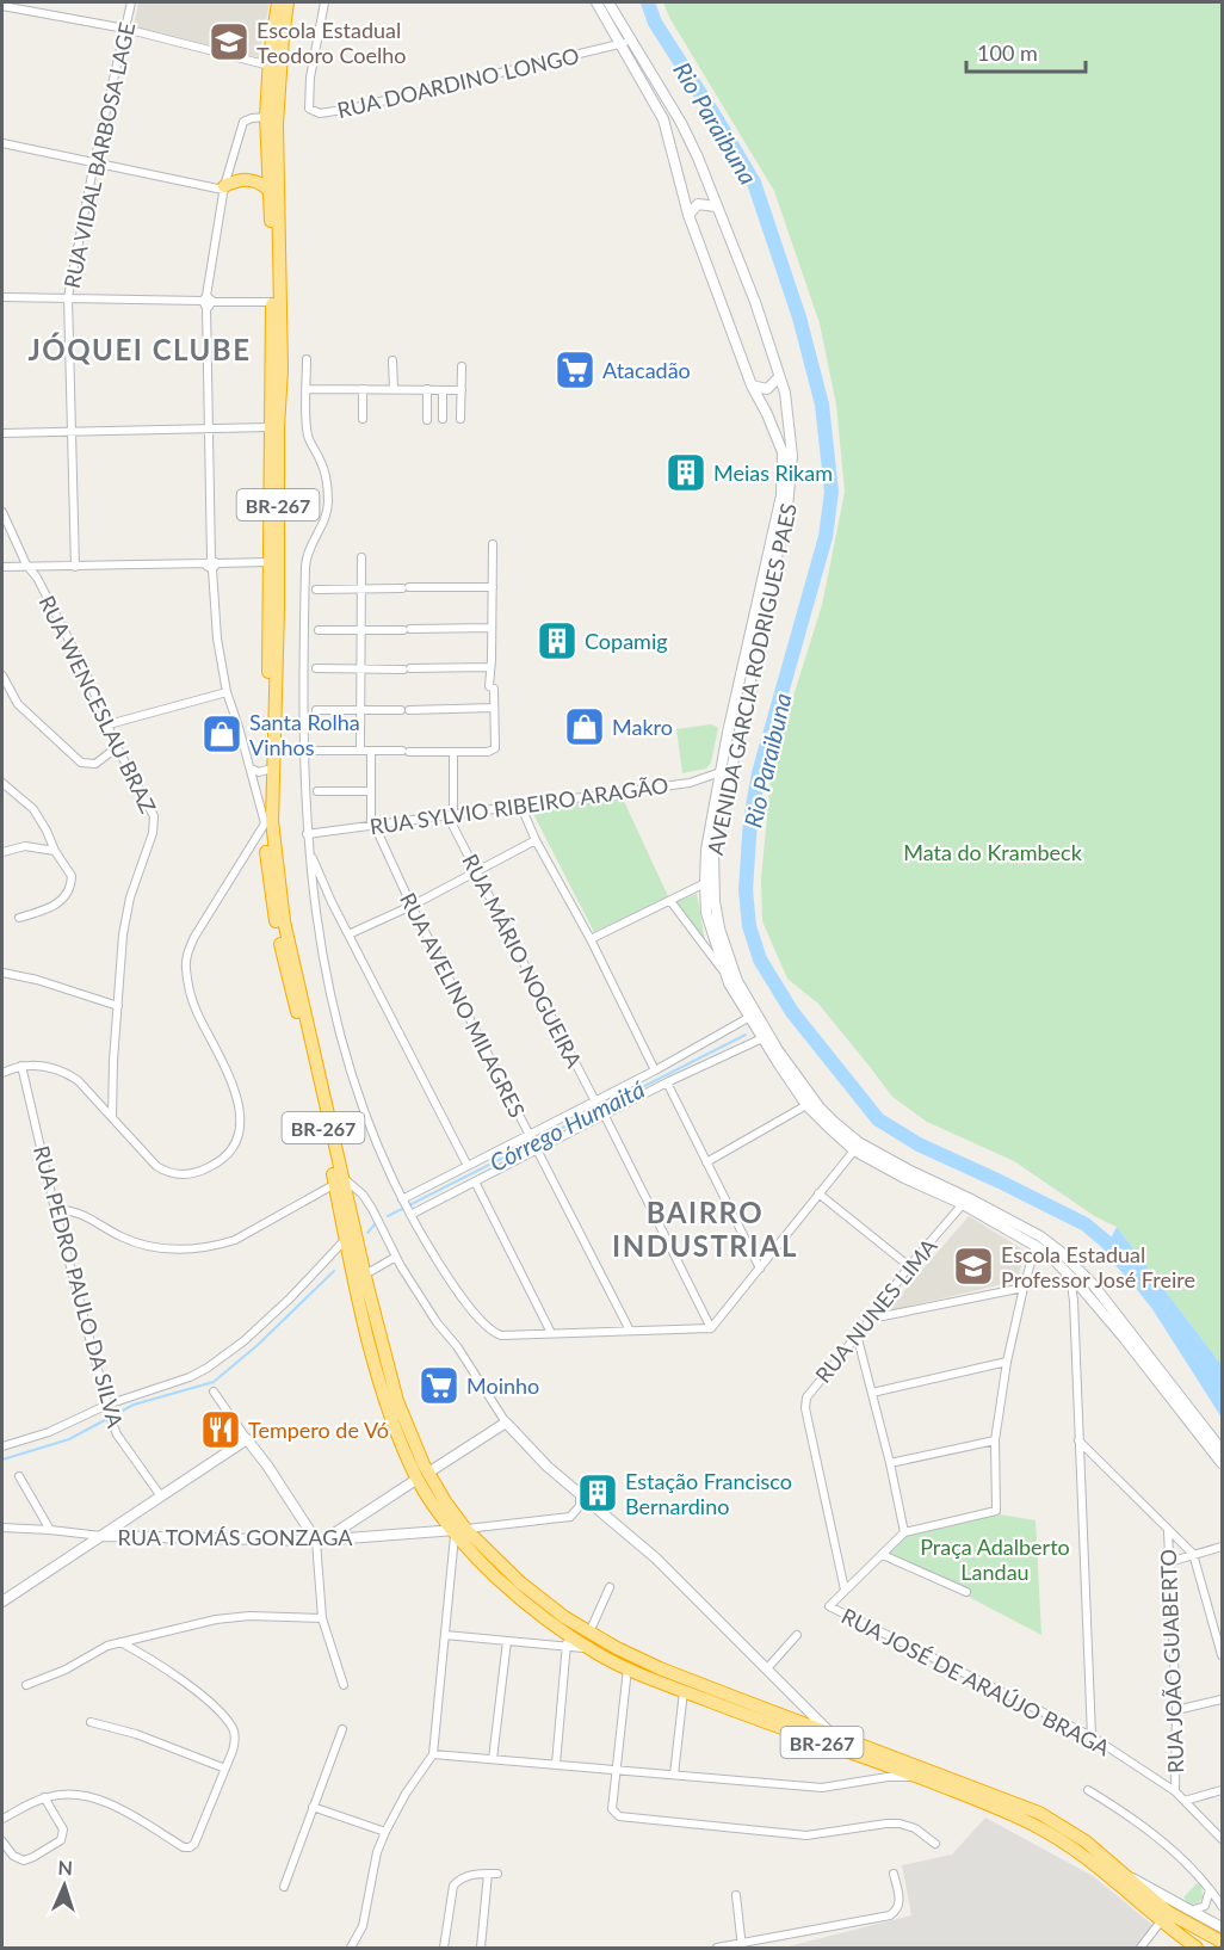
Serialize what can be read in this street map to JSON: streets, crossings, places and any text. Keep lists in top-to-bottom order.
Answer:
{
  "streets": {
    "highway": ["BR-267"],
    "main road": ["AVENIDA GARCIA RODRIGUES PAES", "RUA TOMÁS GONZAGA"],
    "street": [
      "RUA DOARDINO LONGO",
      "RUA VIDAL BARBOSA LAGE",
      "RUA WENCESLAU BRAZ",
      "RUA SYLVIO RIBEIRO ARAGÃO",
      "RUA MÁRIO NOGUEIRA",
      "RUA AVELINO MILAGRES",
      "RUA PEDRO PAULO DA SILVA",
      "RUA NUNES LIMA",
      "RUA JOÃO GUABERTO",
      "RUA JOSÉ DE ARAÚJO BRAGA"
    ]
  },
  "crossings": [
    ["RUA DOARDINO LONGO", "AVENIDA GARCIA RODRIGUES PAES"],
    ["BR-267", "RUA TOMÁS GONZAGA"],
    ["AVENIDA GARCIA RODRIGUES PAES", "RUA SYLVIO RIBEIRO ARAGÃO"],
    ["AVENIDA GARCIA RODRIGUES PAES", "RUA NUNES LIMA"],
    ["RUA SYLVIO RIBEIRO ARAGÃO", "RUA MÁRIO NOGUEIRA"],
    ["RUA SYLVIO RIBEIRO ARAGÃO", "RUA AVELINO MILAGRES"],
    ["RUA NUNES LIMA", "RUA JOSÉ DE ARAÚJO BRAGA"],
    ["RUA JOÃO GUABERTO", "RUA JOSÉ DE ARAÚJO BRAGA"]
  ],
  "districts": ["JÓQUEI CLUBE", "BAIRRO INDUSTRIAL"],
  "water": ["Rio Paraibuna", "Córrego Humaitá"],
  "parks": ["Mata do Krambeck", "Praça Adalberto Landau"],
  "places": {
    "school or university": ["Escola Estadual Teodoro Coelho", "Escola Estadual Professor José Freire"],
    "supermarket": ["Atacadão", "Moinho"],
    "building": ["Meias Rikam", "Copamig", "Estação Francisco Bernardino"],
    "shop": ["Makro", "Santa Rolha Vinhos"],
    "restaurant": ["Tempero de Vó"]
  },
  "scale_bar": "100 m",
  "north": "top"
}
